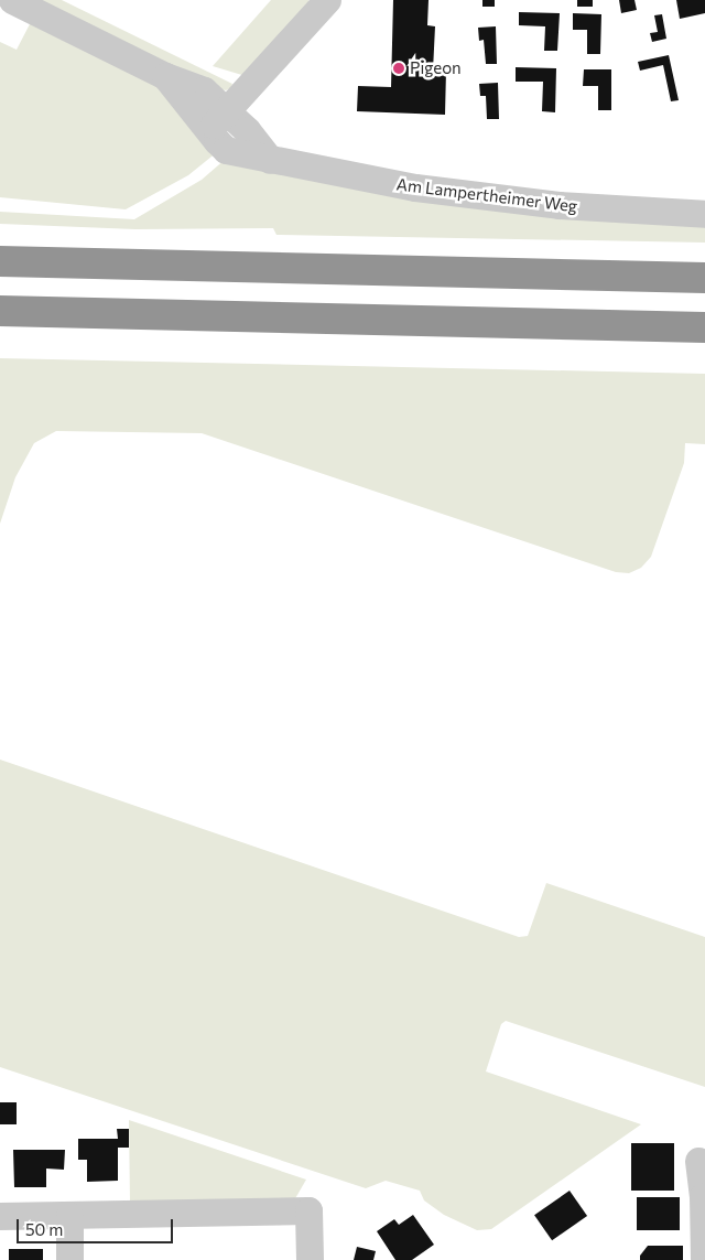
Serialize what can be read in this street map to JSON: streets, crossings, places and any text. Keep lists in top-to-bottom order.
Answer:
{
  "streets": {
    "street": ["Am Lampertheimer Weg"]
  },
  "places": ["Pigeon"],
  "scale_bar": "50 m"
}
